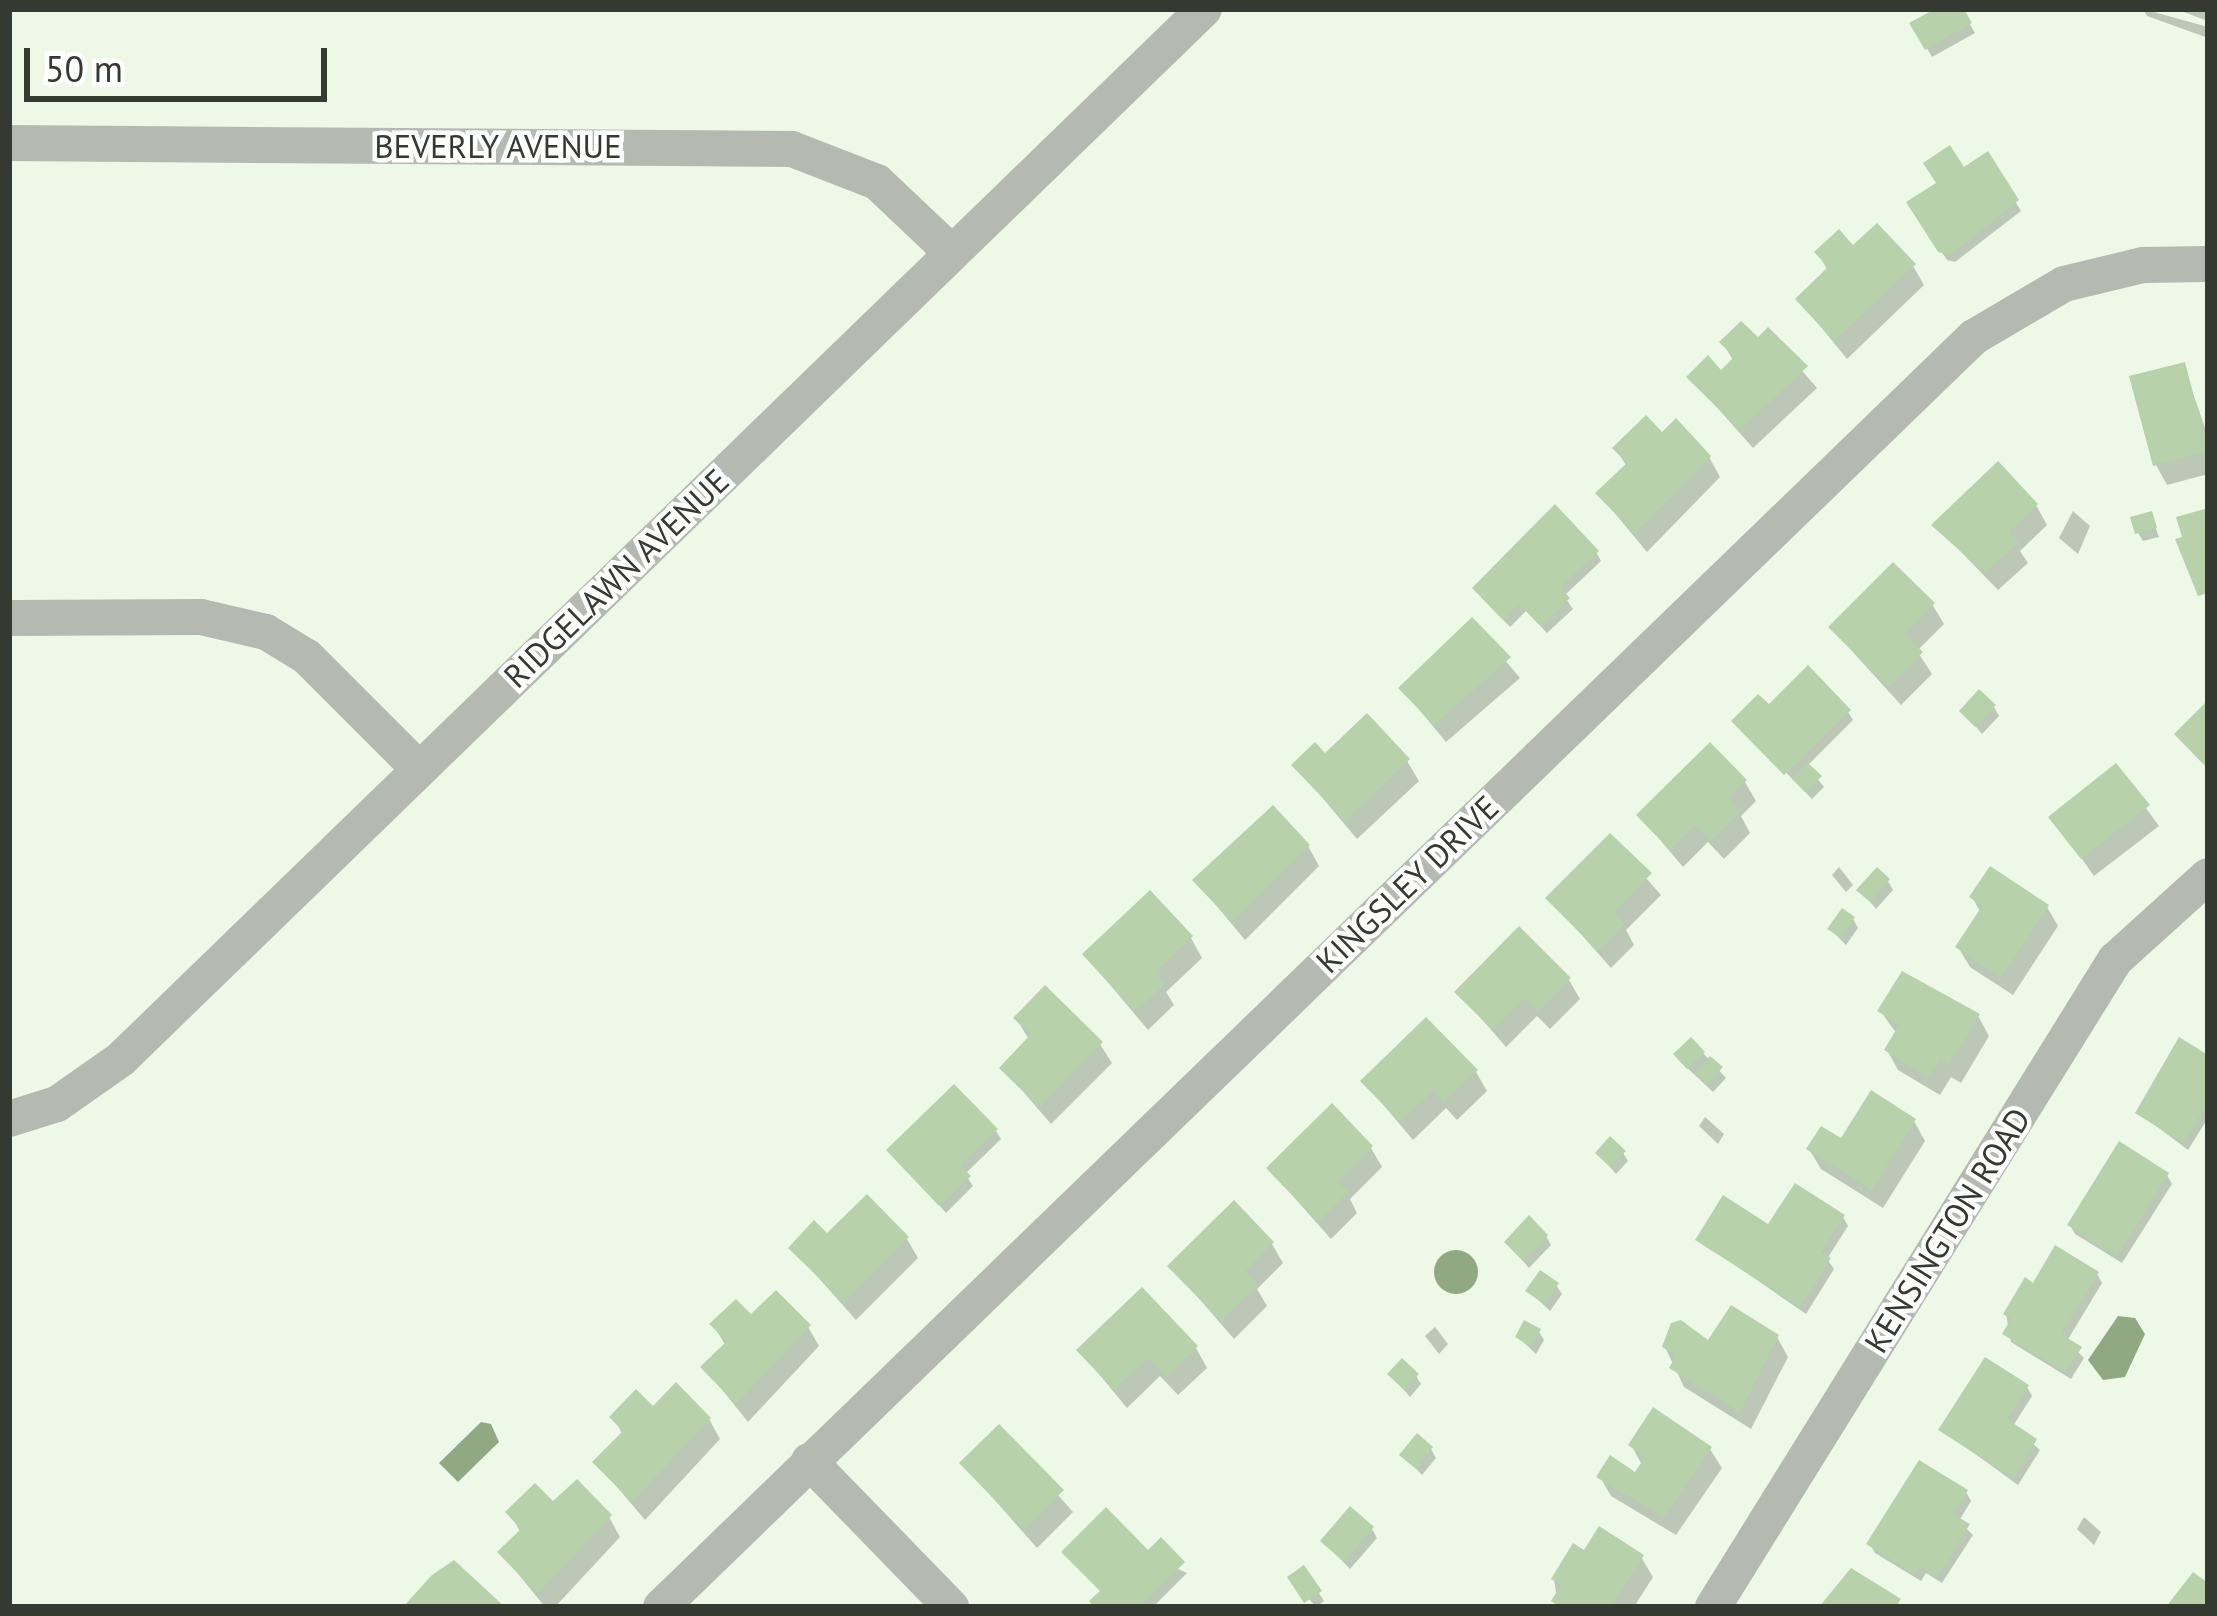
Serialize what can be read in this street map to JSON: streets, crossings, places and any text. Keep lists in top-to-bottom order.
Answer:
{
  "streets": {
    "street": [
      "BEVERLY AVENUE",
      "RIDGELAWN AVENUE",
      "KINGSLEY DRIVE",
      "KENSINGTON ROAD"
    ]
  },
  "crossings": [
    ["BEVERLY AVENUE", "RIDGELAWN AVENUE"]
  ],
  "scale_bar": "50 m"
}
